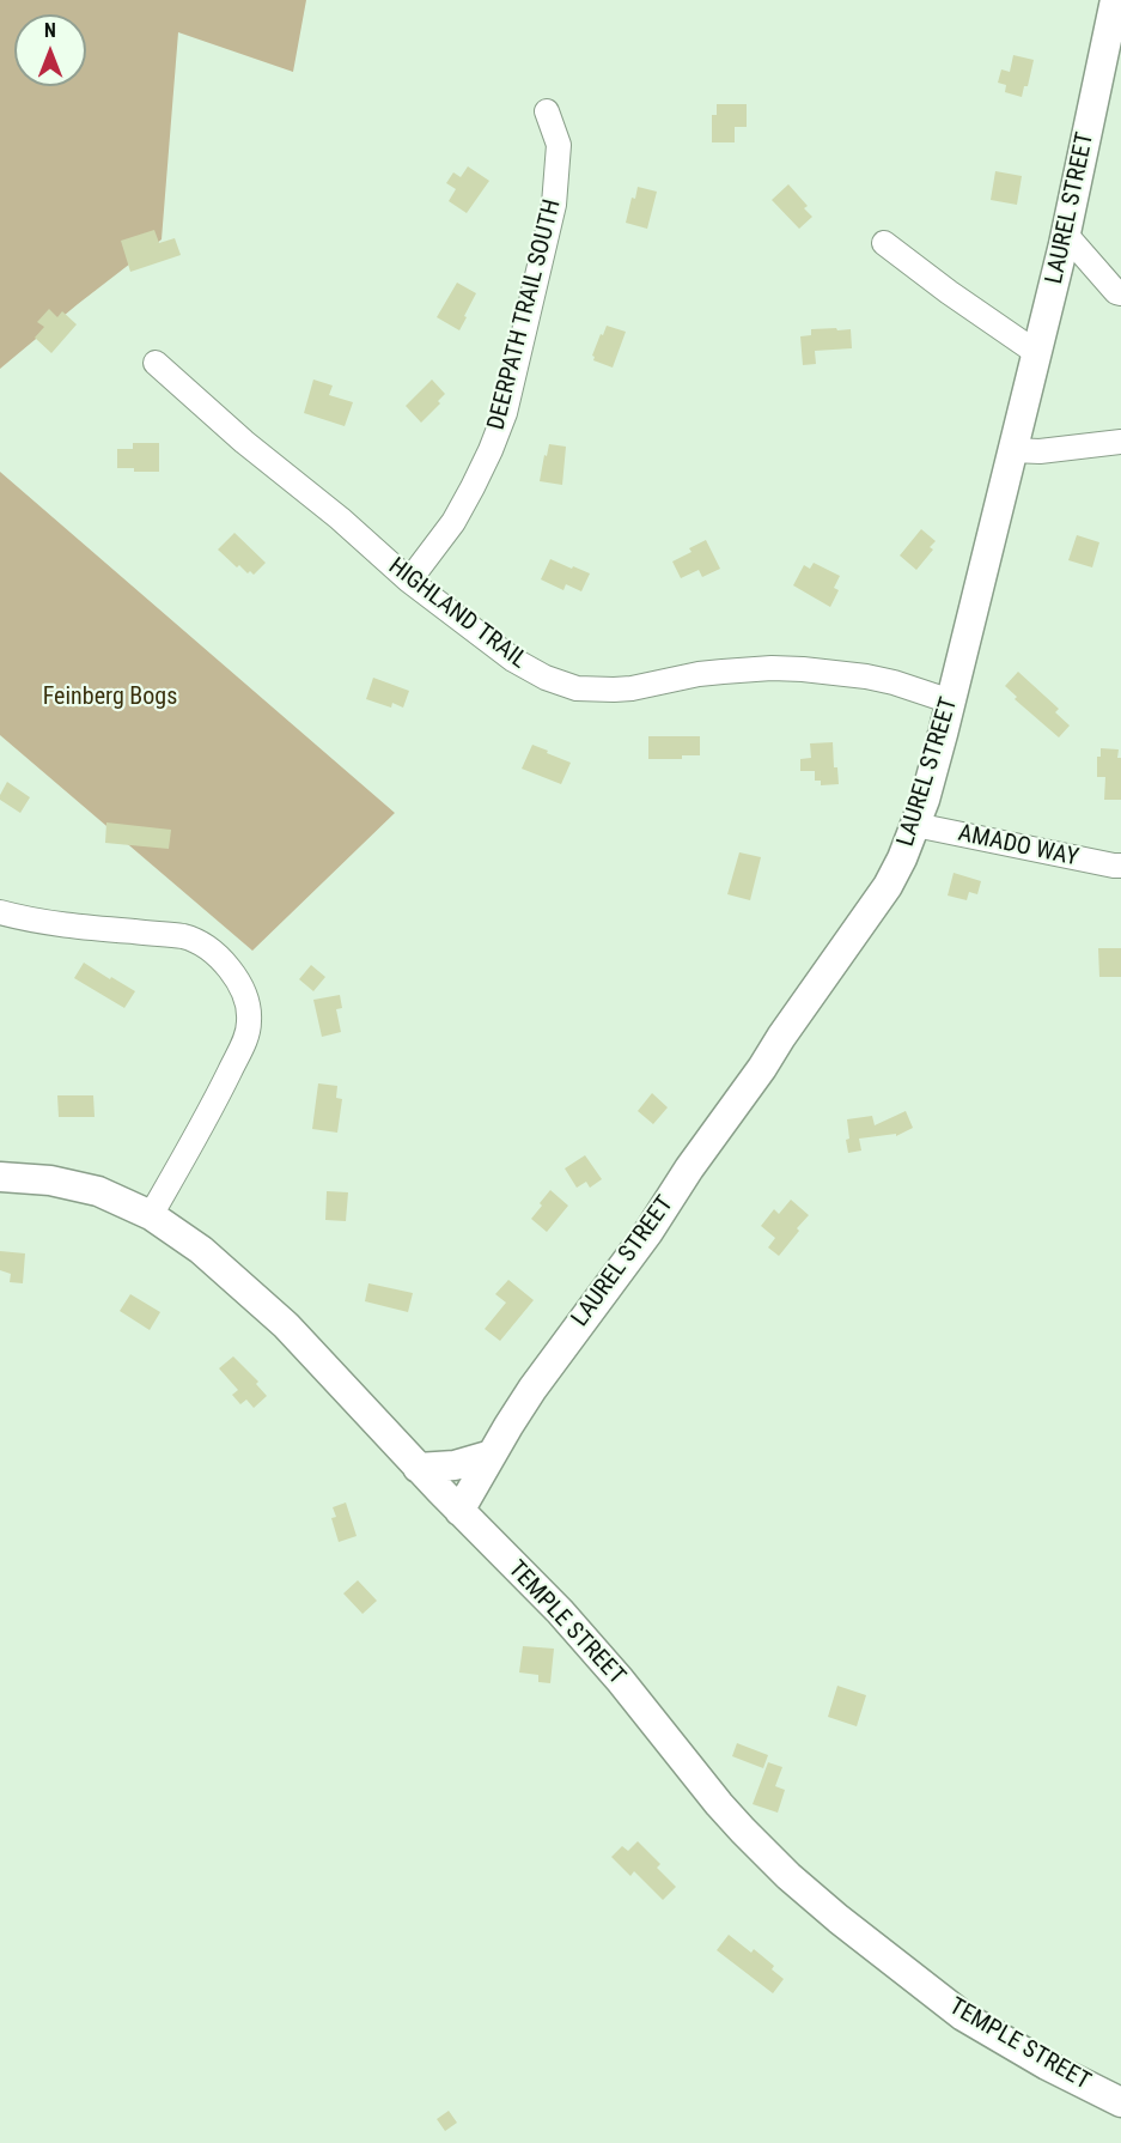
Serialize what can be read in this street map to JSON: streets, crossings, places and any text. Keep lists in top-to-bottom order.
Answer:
{
  "streets": {
    "main road": ["LAUREL STREET", "TEMPLE STREET"],
    "street": ["DEERPATH TRAIL SOUTH", "HIGHLAND TRAIL", "AMADO WAY"]
  },
  "crossings": [
    ["LAUREL STREET", "HIGHLAND TRAIL"],
    ["LAUREL STREET", "AMADO WAY"],
    ["LAUREL STREET", "TEMPLE STREET"],
    ["DEERPATH TRAIL SOUTH", "HIGHLAND TRAIL"]
  ],
  "parks": ["Feinberg Bogs"],
  "north": "top"
}
